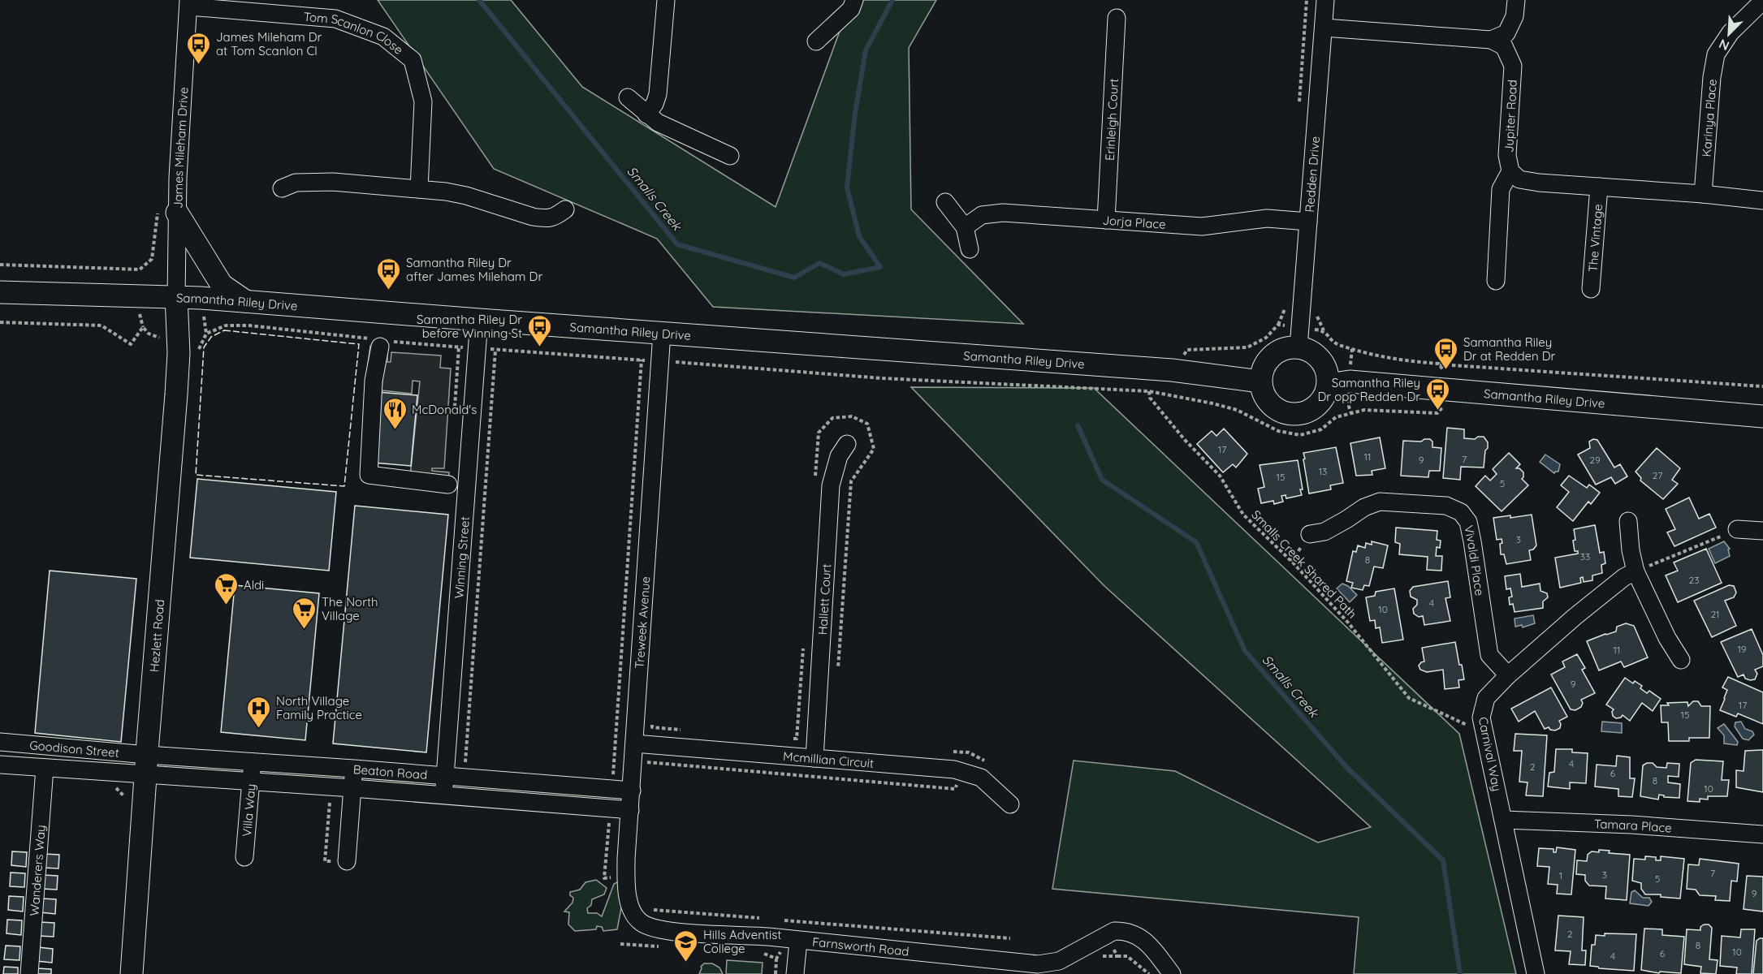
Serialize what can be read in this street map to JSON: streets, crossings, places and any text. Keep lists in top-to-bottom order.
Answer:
{
  "streets": {
    "main road": ["Samantha Riley Drive", "Hezlett Road"],
    "street": [
      "Tom Scanlon Close",
      "Jupiter Road",
      "Karinya Place",
      "Erinleigh Court",
      "James Mileham Drive",
      "Redden Drive",
      "Jorja Place",
      "The Vintage",
      "Winning Street",
      "Vivaldi Place",
      "Hallett Court",
      "Treweek Avenue",
      "Goodison Street",
      "Carnival Way",
      "Mcmillian Circuit",
      "Beaton Road",
      "Villa Way",
      "Tamara Place",
      "Wanderers Way",
      "Farnsworth Road"
    ],
    "path": ["Smalls Creek Shared Path"]
  },
  "crossings": [
    ["Tom Scanlon Close", "James Mileham Drive"],
    ["Erinleigh Court", "Jorja Place"],
    ["James Mileham Drive", "Samantha Riley Drive"],
    ["James Mileham Drive", "Hezlett Road"],
    ["Redden Drive", "Jorja Place"],
    ["Redden Drive", "Samantha Riley Drive"],
    ["Samantha Riley Drive", "Winning Street"],
    ["Samantha Riley Drive", "Smalls Creek Shared Path"],
    ["Samantha Riley Drive", "Treweek Avenue"],
    ["Samantha Riley Drive", "Hezlett Road"],
    ["Winning Street", "Beaton Road"],
    ["Vivaldi Place", "Carnival Way"],
    ["Hallett Court", "Mcmillian Circuit"],
    ["Treweek Avenue", "Mcmillian Circuit"],
    ["Treweek Avenue", "Beaton Road"],
    ["Treweek Avenue", "Farnsworth Road"],
    ["Hezlett Road", "Goodison Street"],
    ["Hezlett Road", "Beaton Road"],
    ["Goodison Street", "Beaton Road"],
    ["Goodison Street", "Wanderers Way"],
    ["Carnival Way", "Tamara Place"],
    ["Beaton Road", "Villa Way"]
  ],
  "water": ["Smalls Creek"],
  "places": {
    "bus stop": [
      "James Mileham Dr at Tom Scanlon Cl",
      "Samantha Riley Dr after James Mileham Dr",
      "Samantha Riley Dr before Winning St",
      "Samantha Riley Dr at Redden Dr",
      "Samantha Riley Dr opp Redden Dr"
    ],
    "restaurant": ["McDonald's"],
    "supermarket": ["Aldi", "The North Village"],
    "hospital": ["North Village Family Practice"],
    "school or university": ["Hills Adventist College"]
  },
  "house_numbers": [
    "17",
    "11",
    "7",
    "9",
    "29",
    "13",
    "27",
    "15",
    "5",
    "3",
    "33",
    "8",
    "23",
    "4",
    "10",
    "21",
    "19",
    "11",
    "9",
    "17",
    "15",
    "4",
    "2",
    "6",
    "8",
    "10",
    "7",
    "3",
    "1",
    "5",
    "9",
    "2",
    "8",
    "10",
    "6",
    "4"
  ],
  "north": "bottom left"
}
